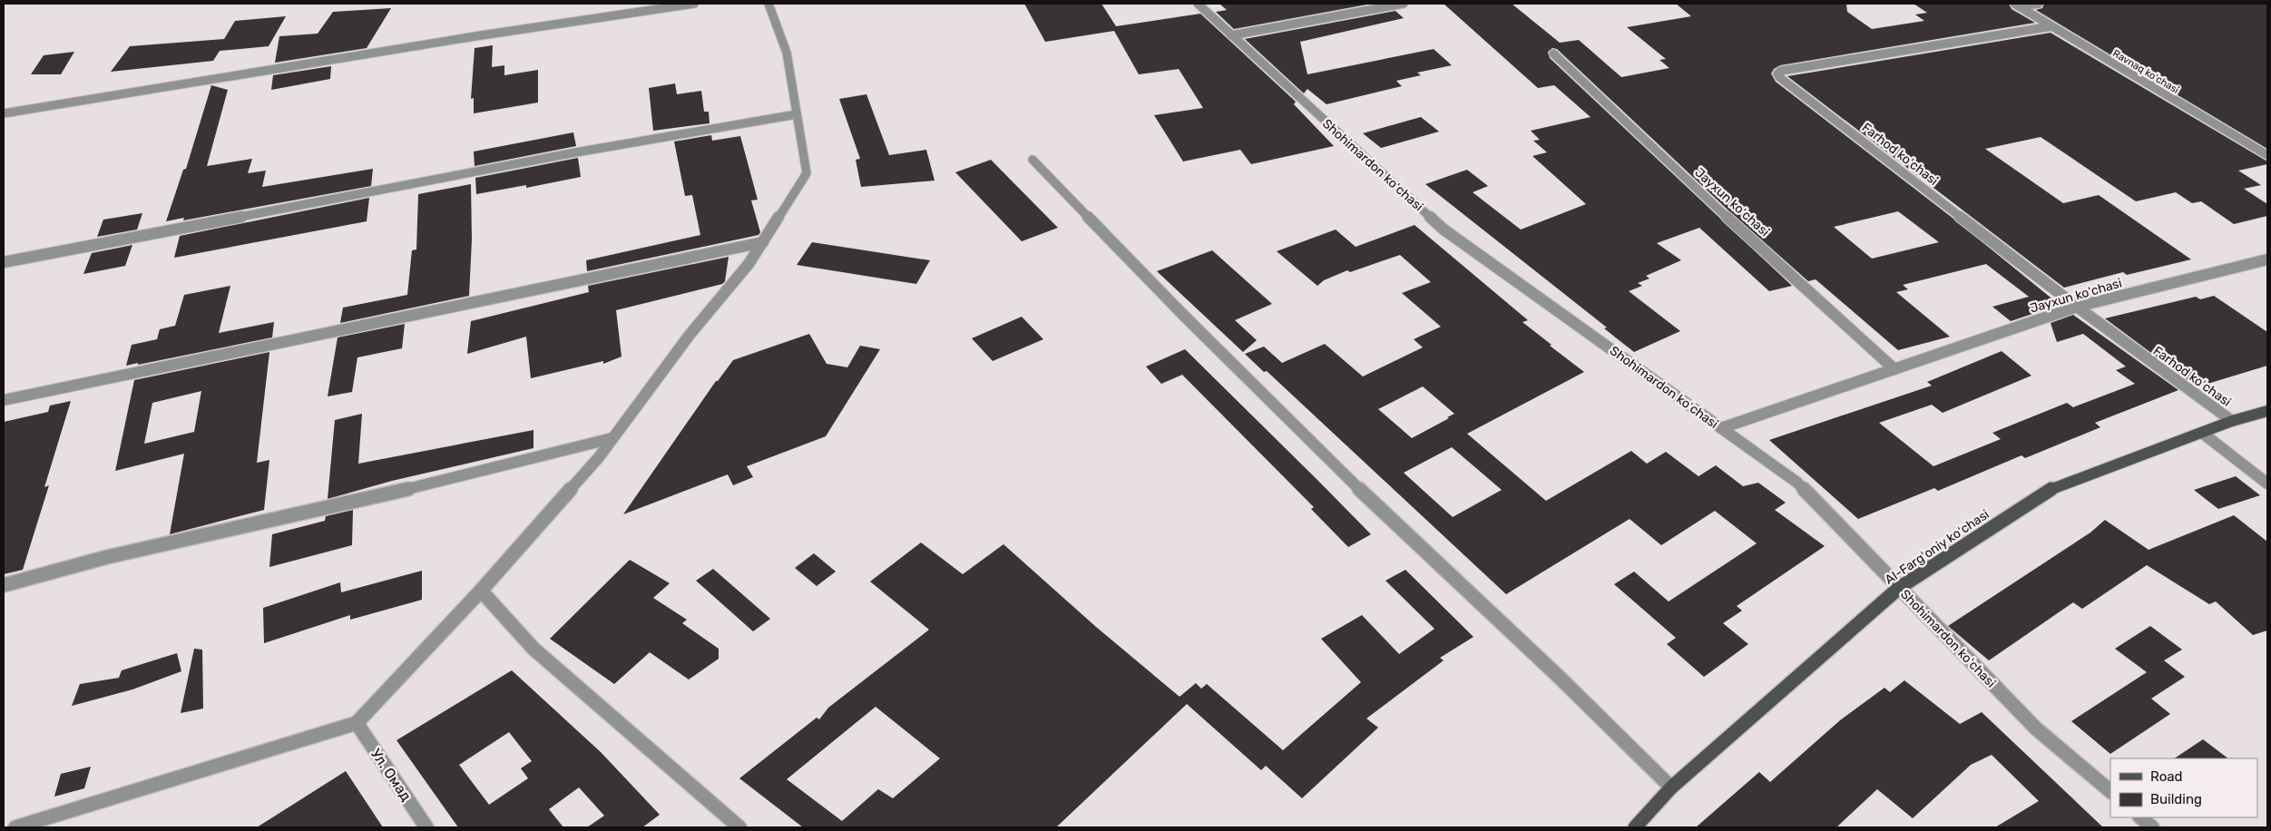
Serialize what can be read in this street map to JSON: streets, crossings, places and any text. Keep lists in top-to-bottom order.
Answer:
{
  "streets": {
    "main road": ["Al-Fargʻoniy koʻchasi"],
    "street": [
      "Ravnaq koʻchasi",
      "Farhod koʻchasi",
      "Shohimardon koʻchasi",
      "Jayxun koʻchasi",
      "Ул. Омад"
    ]
  },
  "crossings": [
    ["Ravnaq koʻchasi", "Farhod koʻchasi"],
    ["Farhod koʻchasi", "Jayxun koʻchasi"],
    ["Farhod koʻchasi", "Al-Fargʻoniy koʻchasi"],
    ["Shohimardon koʻchasi", "Jayxun koʻchasi"],
    ["Shohimardon koʻchasi", "Al-Fargʻoniy koʻchasi"]
  ],
  "legend": ["Road", "Building"]
}
